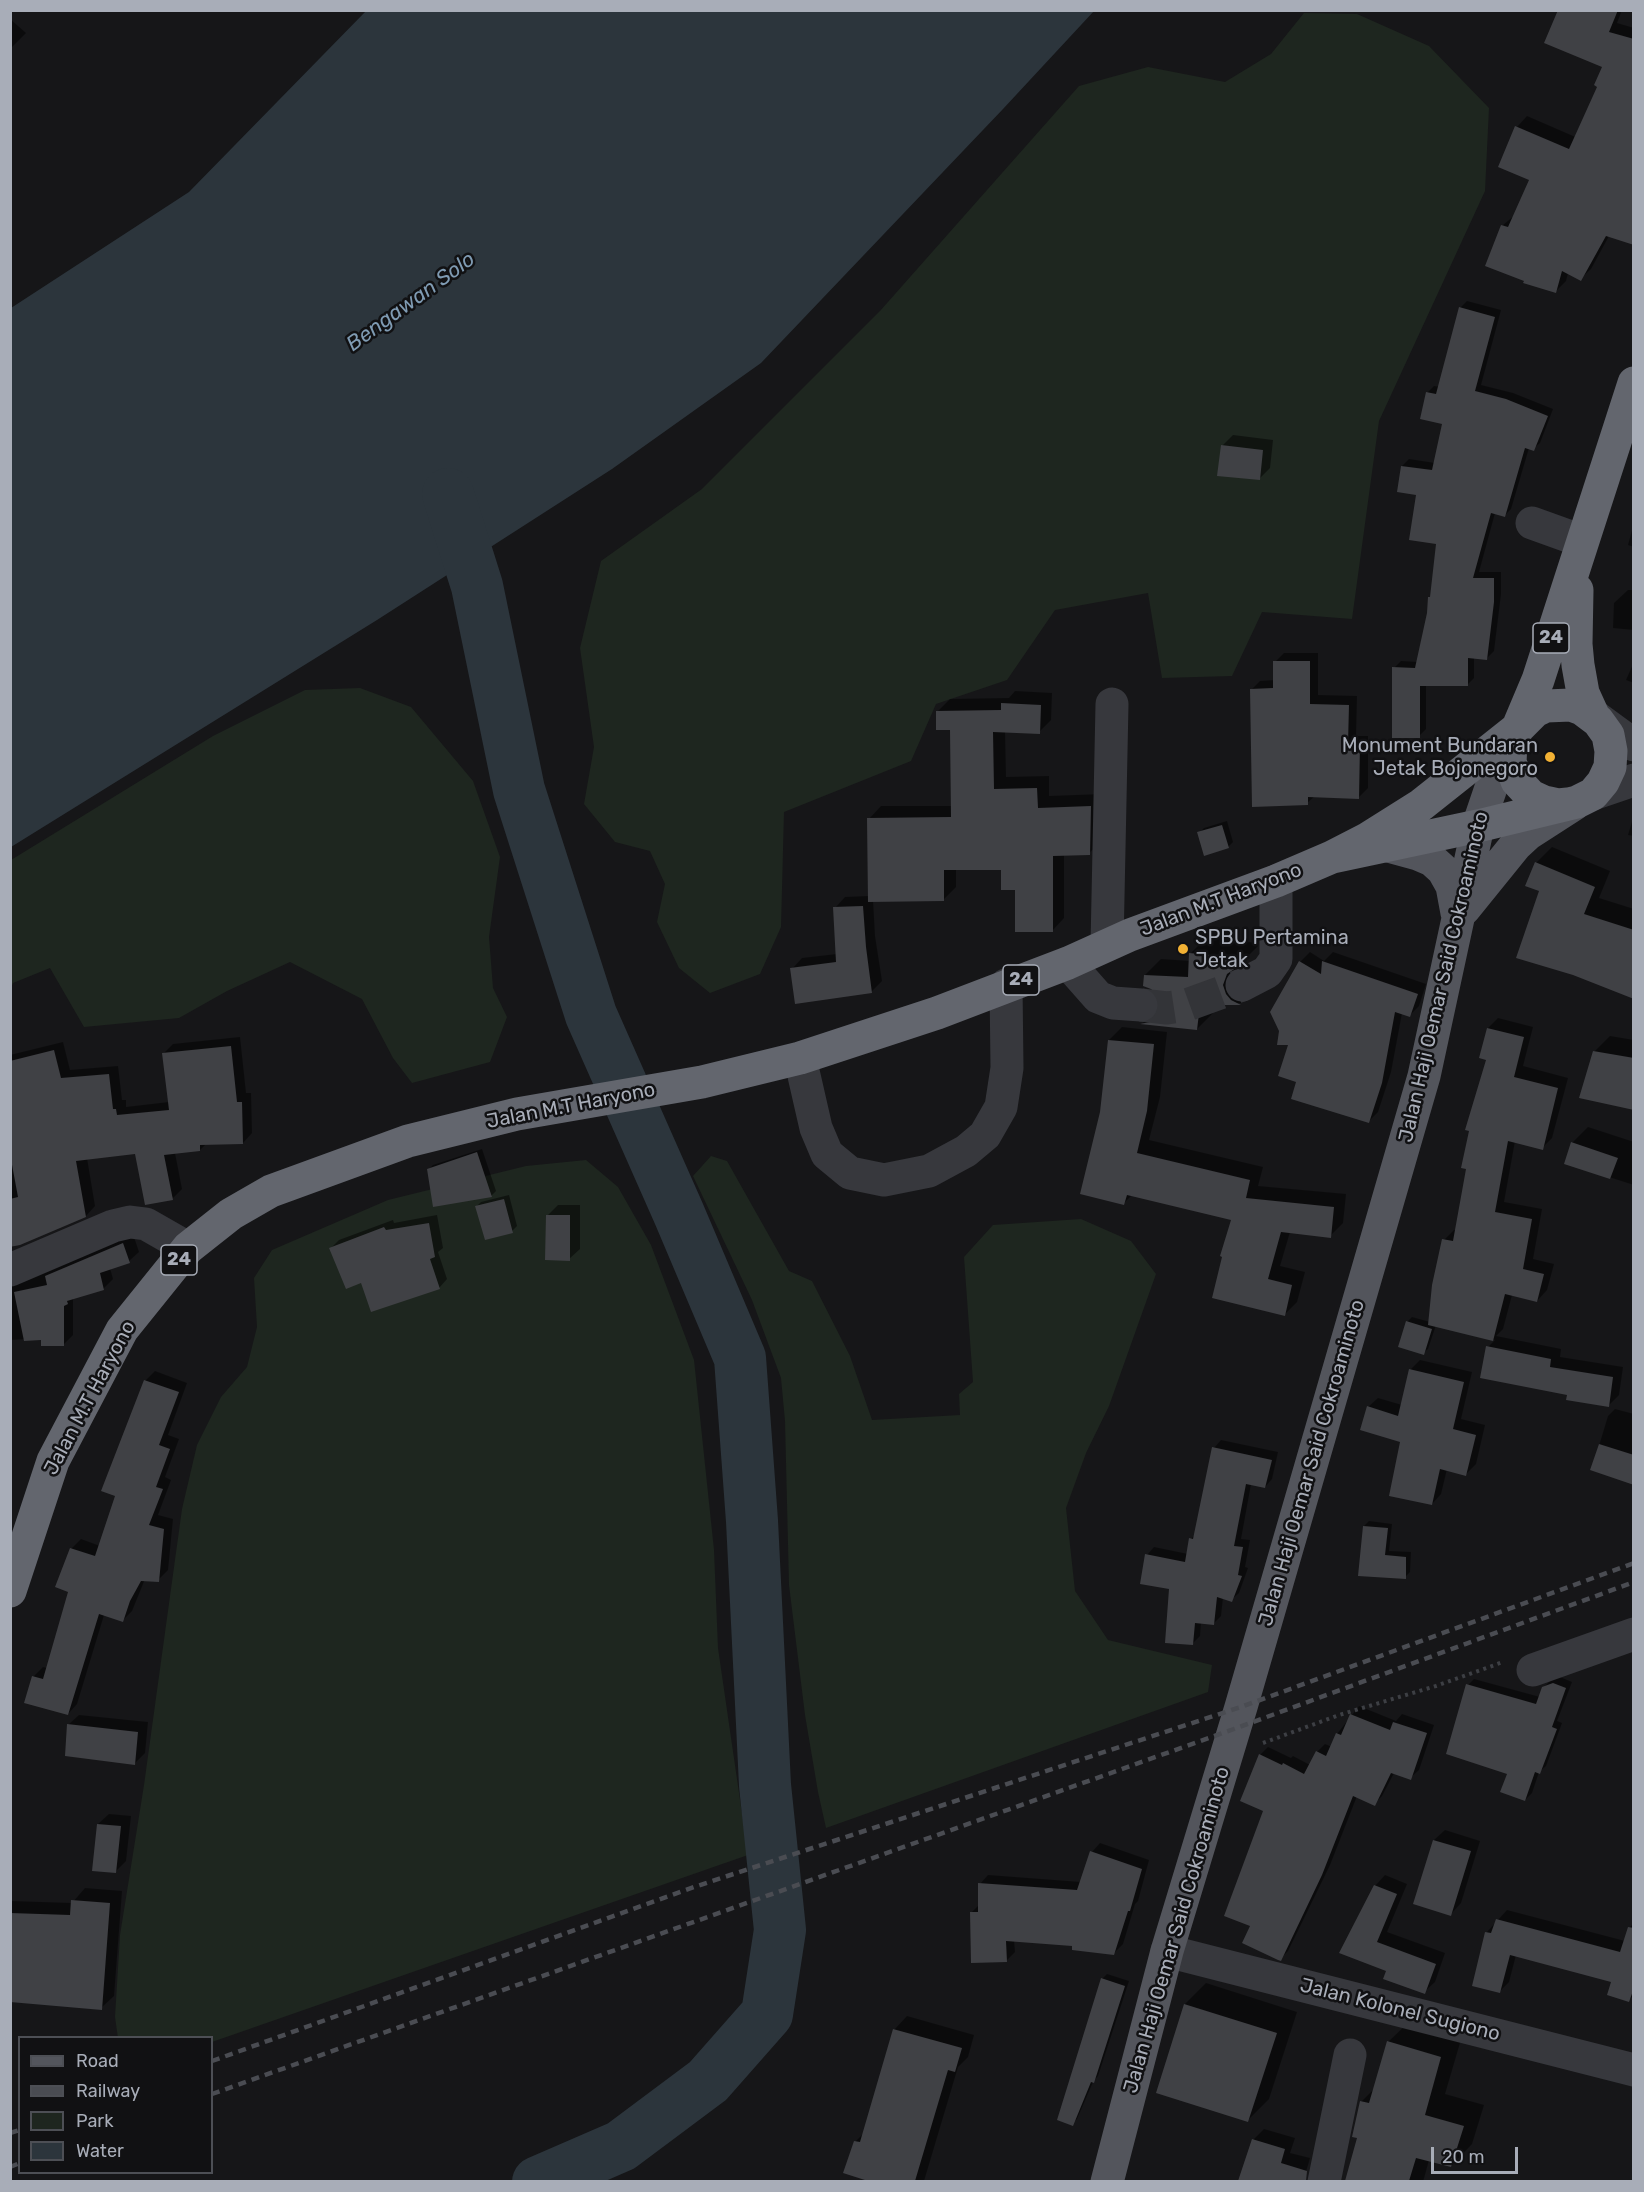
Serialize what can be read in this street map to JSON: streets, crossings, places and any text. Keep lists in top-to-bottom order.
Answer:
{
  "streets": {
    "highway": ["24", "Jalan M.T Haryono"],
    "main road": ["Jalan Haji Oemar Said Cokroaminoto"],
    "street": ["Jalan Kolonel Sugiono"]
  },
  "crossings": [
    ["24", "Jalan M.T Haryono"],
    ["24", "Jalan Haji Oemar Said Cokroaminoto"],
    ["Jalan Haji Oemar Said Cokroaminoto", "Jalan Kolonel Sugiono"]
  ],
  "water": ["Bengawan Solo"],
  "places": ["Monument Bundaran Jetak Bojonegoro", "SPBU Pertamina Jetak"],
  "legend": [
    "Road",
    "Railway",
    "Park",
    "Water"
  ],
  "scale_bar": "20 m"
}
